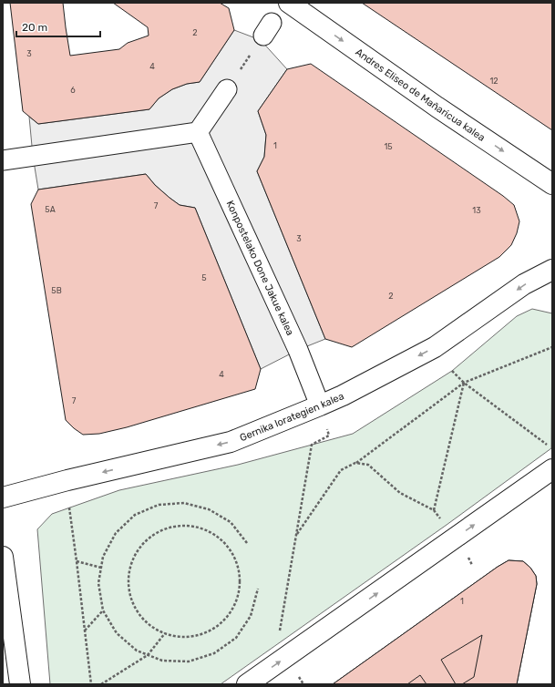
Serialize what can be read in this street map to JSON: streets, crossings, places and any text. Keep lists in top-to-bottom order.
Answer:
{
  "streets": {
    "main road": ["Andres Eliseo de Mañaricua kalea", "Gernika lorategien kalea"],
    "street": ["Konpostelako Done Jakue kalea"]
  },
  "crossings": [
    ["Konpostelako Done Jakue kalea", "Gernika lorategien kalea"]
  ],
  "one_way": ["Andres Eliseo de Mañaricua kalea", "Gernika lorategien kalea"],
  "house_numbers": [
    "2",
    "3",
    "4",
    "12",
    "6",
    "1",
    "15",
    "7",
    "5A",
    "13",
    "3",
    "5",
    "5B",
    "2",
    "4",
    "7",
    "1"
  ],
  "scale_bar": "20 m"
}
